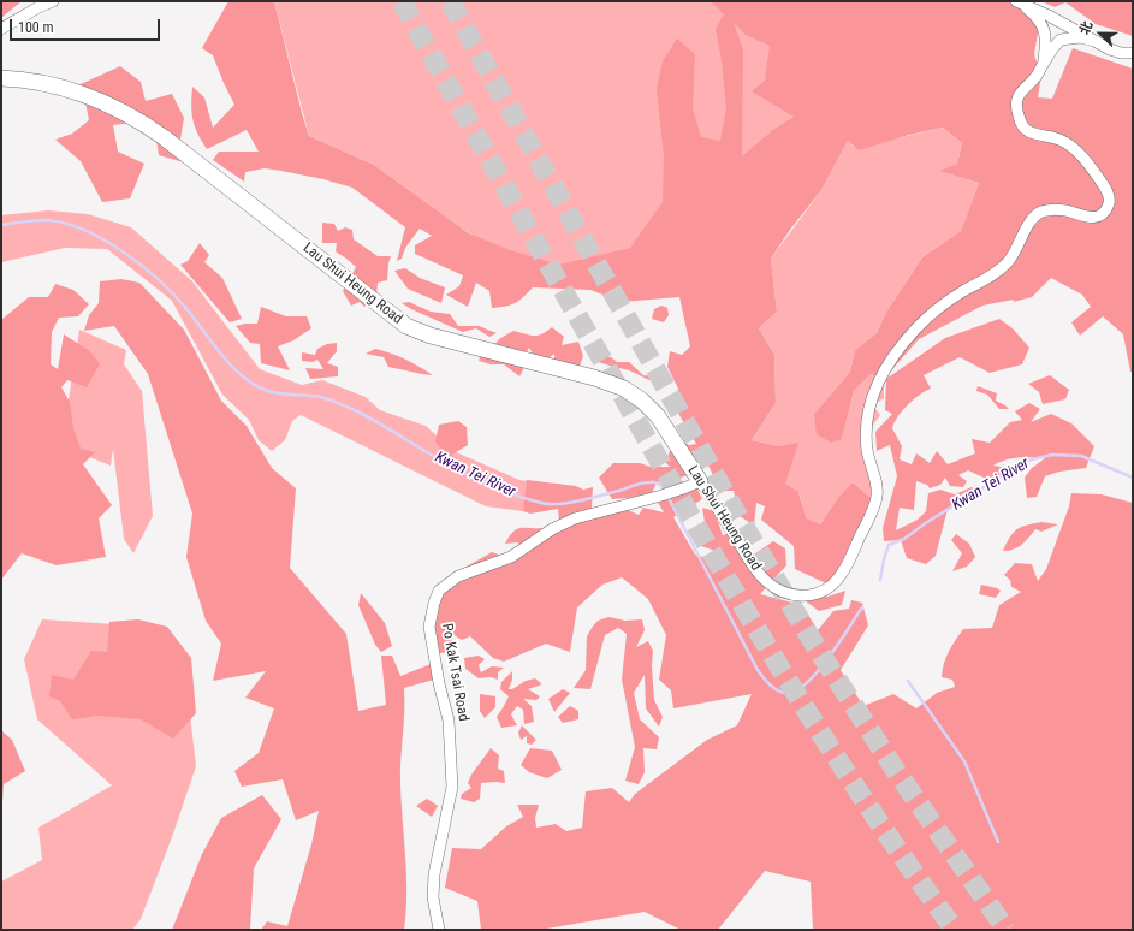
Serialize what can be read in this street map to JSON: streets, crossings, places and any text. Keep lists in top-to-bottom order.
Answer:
{
  "streets": {
    "street": ["Lau Shui Heung Road", "Po Kak Tsai Road"]
  },
  "crossings": [
    ["Lau Shui Heung Road", "Po Kak Tsai Road"]
  ],
  "water": ["Kwan Tei River"],
  "scale_bar": "100 m",
  "north": "left"
}
